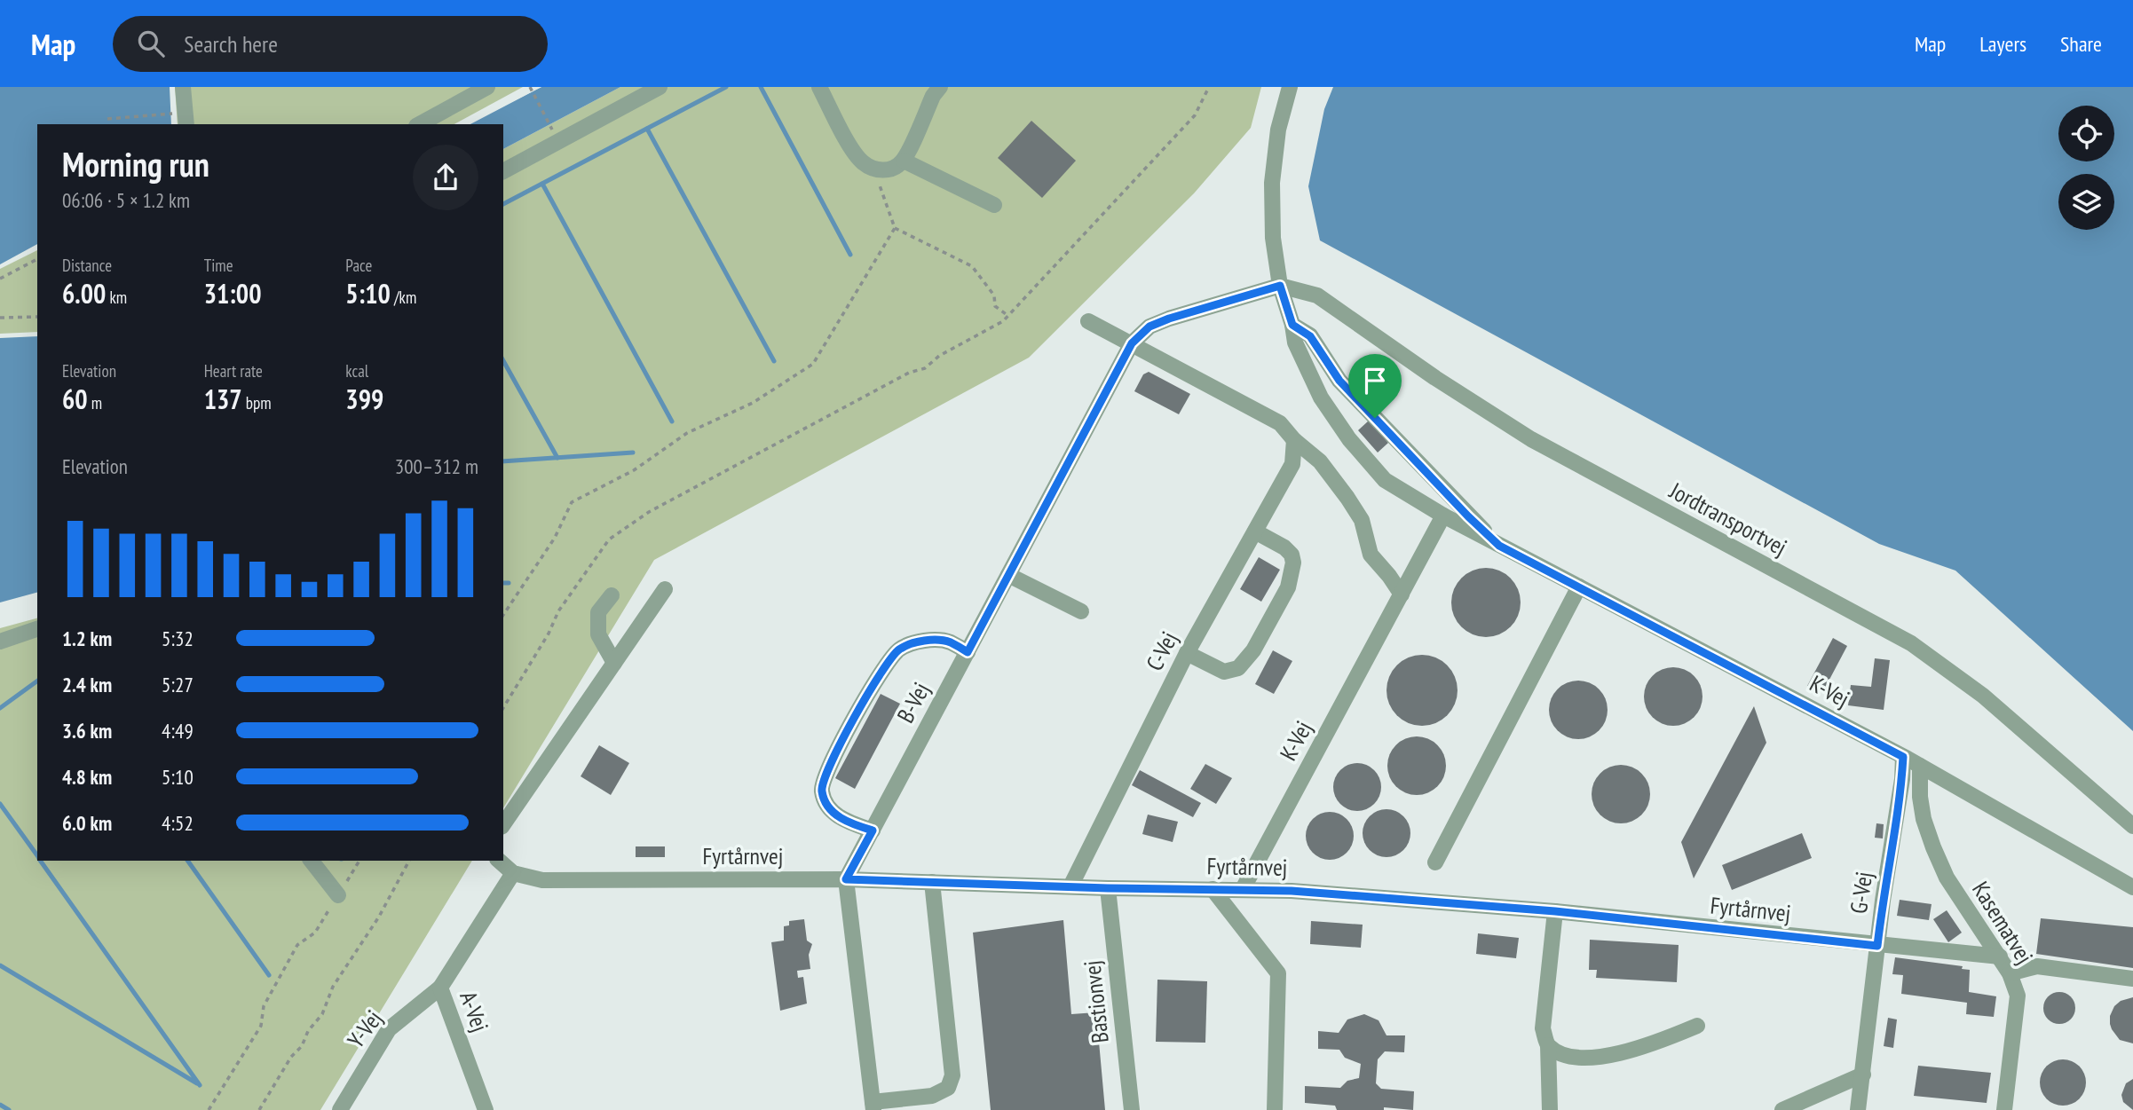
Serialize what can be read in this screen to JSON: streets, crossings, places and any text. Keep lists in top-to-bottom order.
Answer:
{
  "streets": {
    "street": [
      "Jordtransportvej",
      "C-Vej",
      "K-Vej",
      "B-Vej",
      "Fyrtårnvej",
      "G-Vej",
      "Kasematvej",
      "Bastionvej",
      "A-Vej",
      "Y-Vej"
    ]
  },
  "crossings": [
    ["Jordtransportvej", "K-Vej"],
    ["C-Vej", "Fyrtårnvej"],
    ["K-Vej", "Fyrtårnvej"],
    ["K-Vej", "G-Vej"],
    ["K-Vej", "Kasematvej"],
    ["B-Vej", "Fyrtårnvej"],
    ["Fyrtårnvej", "G-Vej"],
    ["Fyrtårnvej", "Kasematvej"],
    ["Fyrtårnvej", "Bastionvej"],
    ["Fyrtårnvej", "A-Vej"],
    ["A-Vej", "Y-Vej"]
  ],
  "page": {
    "header": "Map",
    "search": "Search here",
    "nav": ["Map", "Layers", "Share"],
    "heading": ["Morning run", "06:06 · 5 × 1.2 km"],
    "stats": [
      ["Distance", "6.00 km"],
      ["Time", "31:00"],
      ["Pace", "5:10 /km"],
      ["Elevation", "60 m"],
      ["Heart rate", "137 bpm"],
      ["kcal", "399"]
    ],
    "chart": ["Elevation", "300–312 m"],
    "list": [
      {
        "name": "1.2 km",
        "note": "5:32"
      },
      {
        "name": "2.4 km",
        "note": "5:27"
      },
      {
        "name": "3.6 km",
        "note": "4:49"
      },
      {
        "name": "4.8 km",
        "note": "5:10"
      },
      {
        "name": "6.0 km",
        "note": "4:52"
      }
    ]
  }
}
